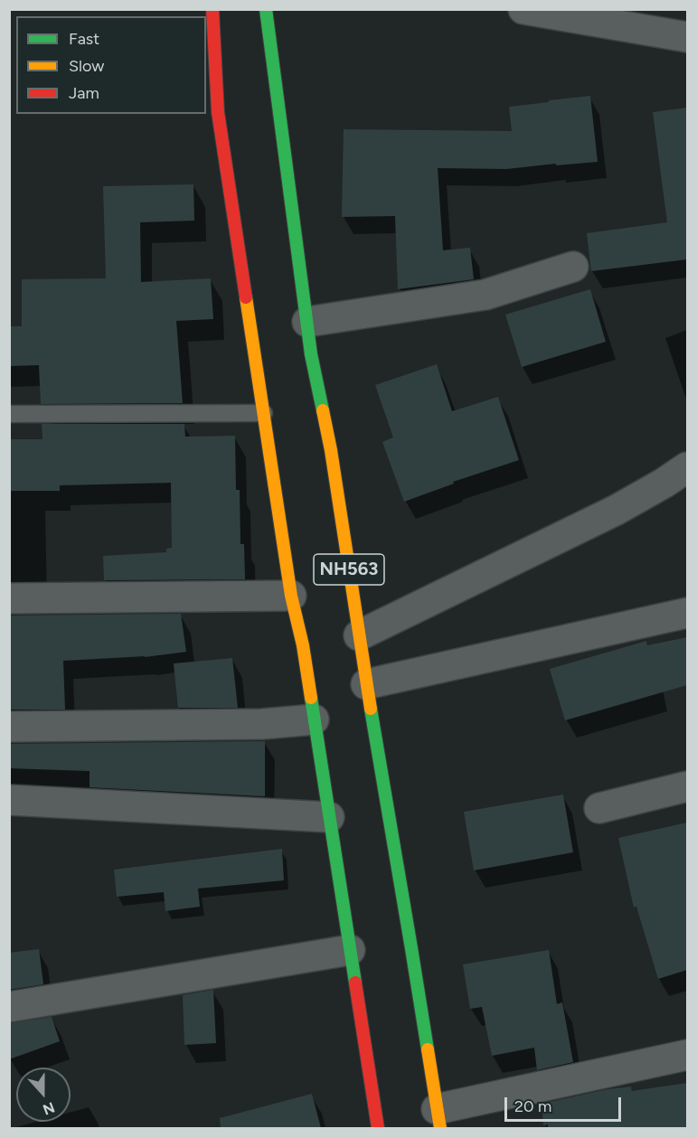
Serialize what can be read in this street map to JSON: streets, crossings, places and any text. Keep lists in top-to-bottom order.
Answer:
{
  "streets": {
    "highway": ["NH563"]
  },
  "legend": ["Fast", "Slow", "Jam"],
  "scale_bar": "20 m",
  "north": "bottom"
}
